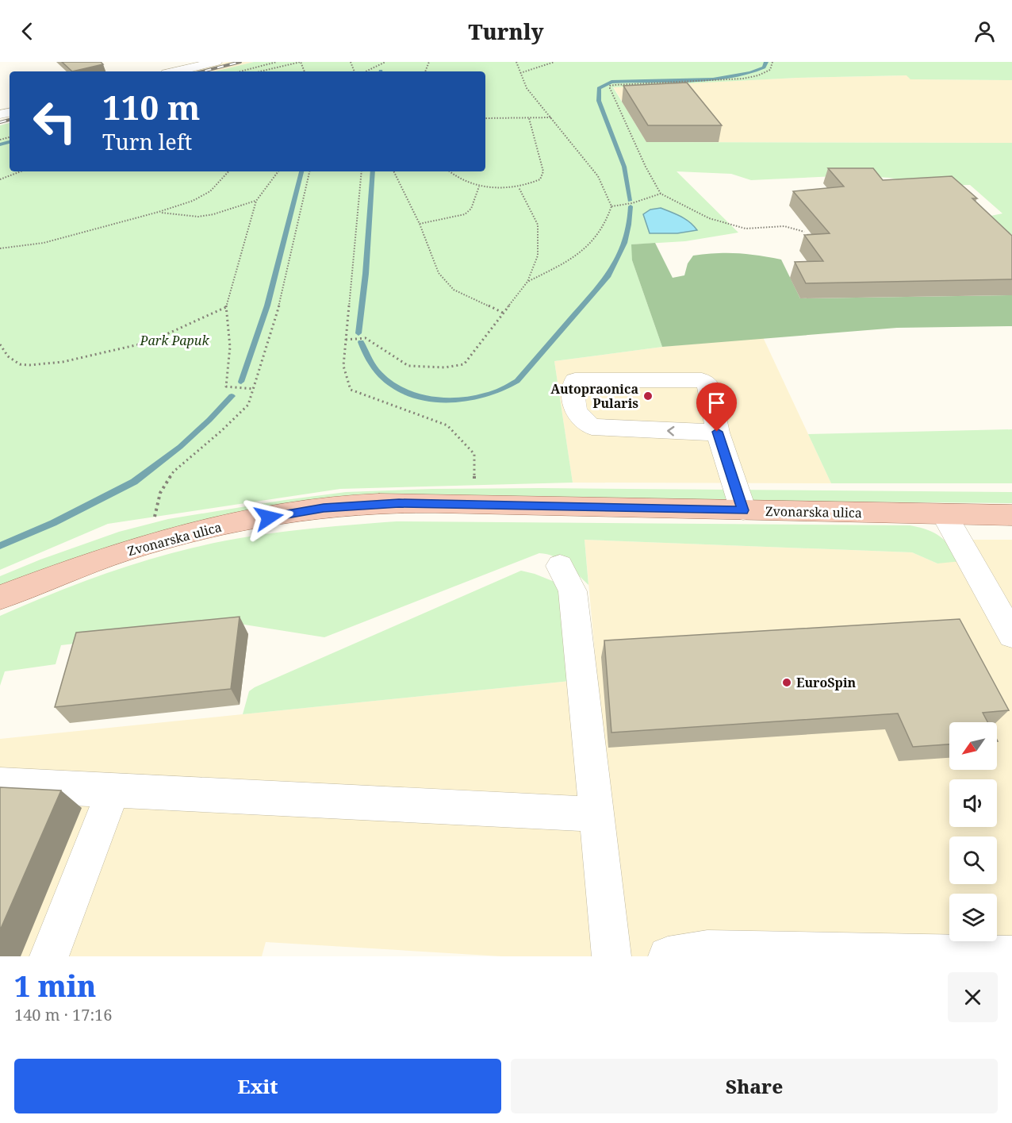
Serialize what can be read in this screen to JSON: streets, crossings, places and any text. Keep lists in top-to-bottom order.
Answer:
{
  "streets": {
    "main road": ["Zvonarska ulica"]
  },
  "parks": ["Park Papuk"],
  "places": ["Autopraonica Pularis", "EuroSpin"],
  "north": "bottom left",
  "page": {
    "header": "Turnly",
    "turn": ["110 m", "Turn left"],
    "heading": ["1 min", "140 m · 17:16"],
    "buttons": ["Exit", "Share"]
  }
}
